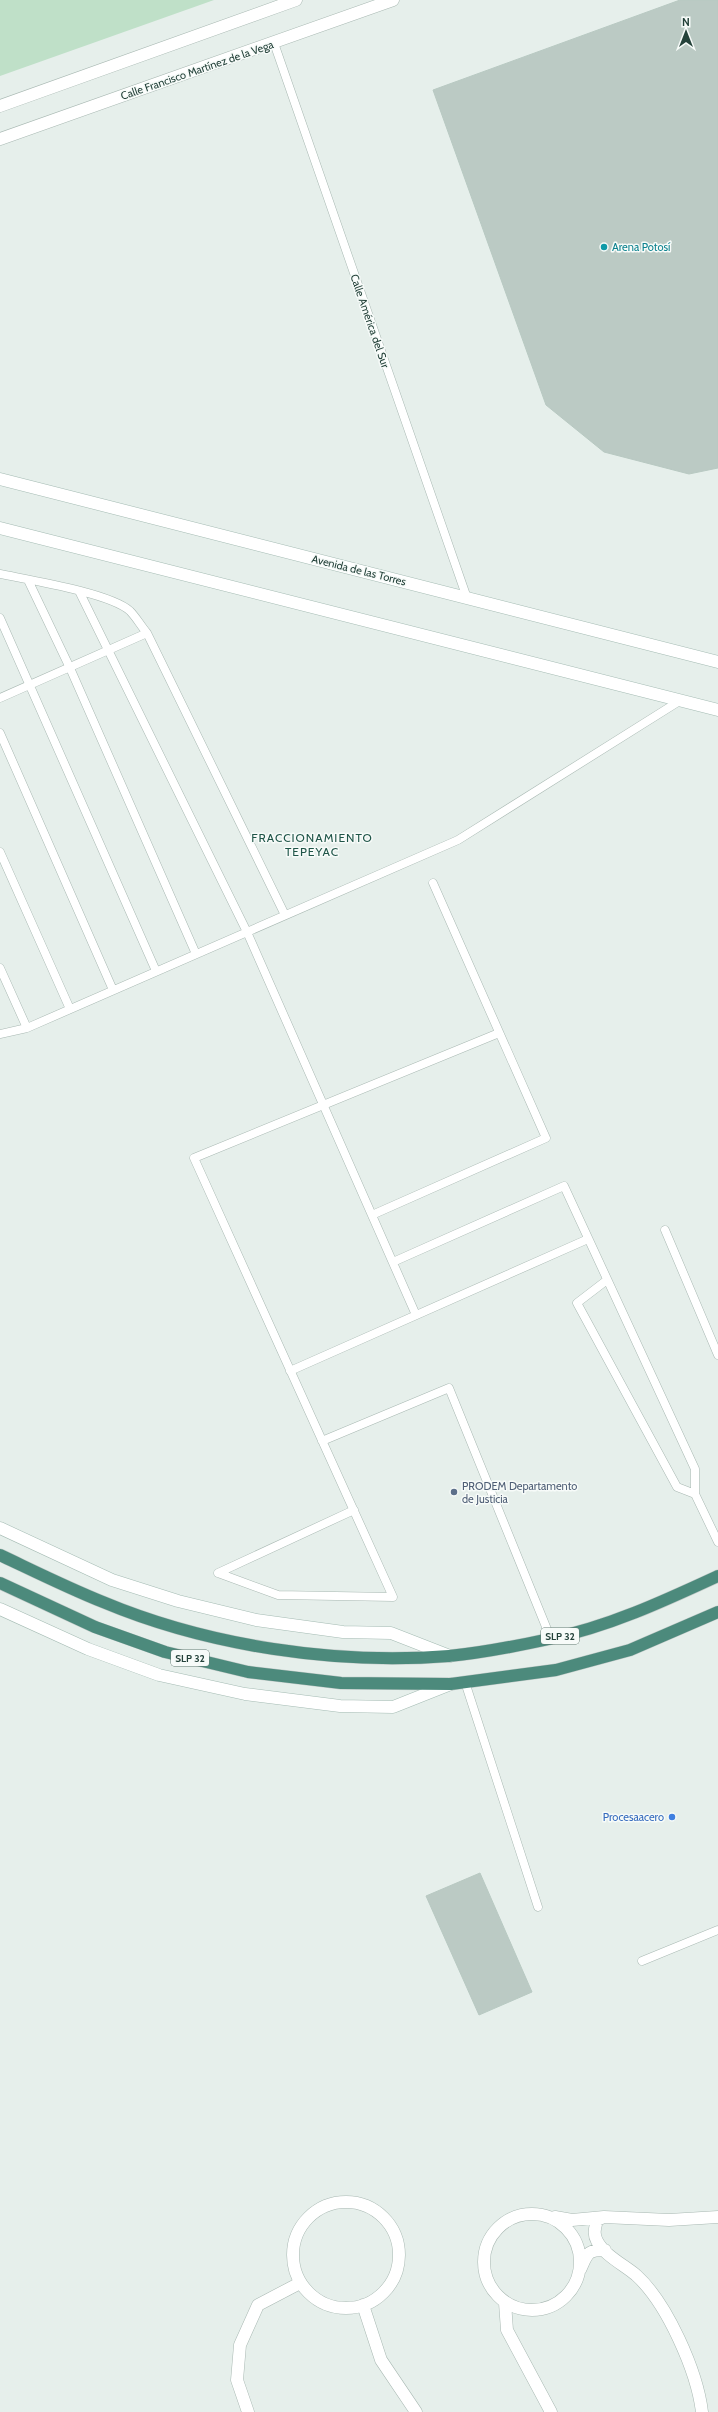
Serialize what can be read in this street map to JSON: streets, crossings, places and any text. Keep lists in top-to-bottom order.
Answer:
{
  "streets": {
    "highway": ["SLP 32"],
    "main road": ["Calle Francisco Martínez de la Vega", "Avenida de las Torres"],
    "lane": ["Calle América del Sur"]
  },
  "crossings": [
    ["Calle Francisco Martínez de la Vega", "Calle América del Sur"],
    ["Calle América del Sur", "Avenida de las Torres"]
  ],
  "districts": ["FRACCIONAMIENTO TEPEYAC"],
  "places": ["Arena Potosí", "PRODEM Departamento de Justicia", "Procesaacero"],
  "north": "top"
}
